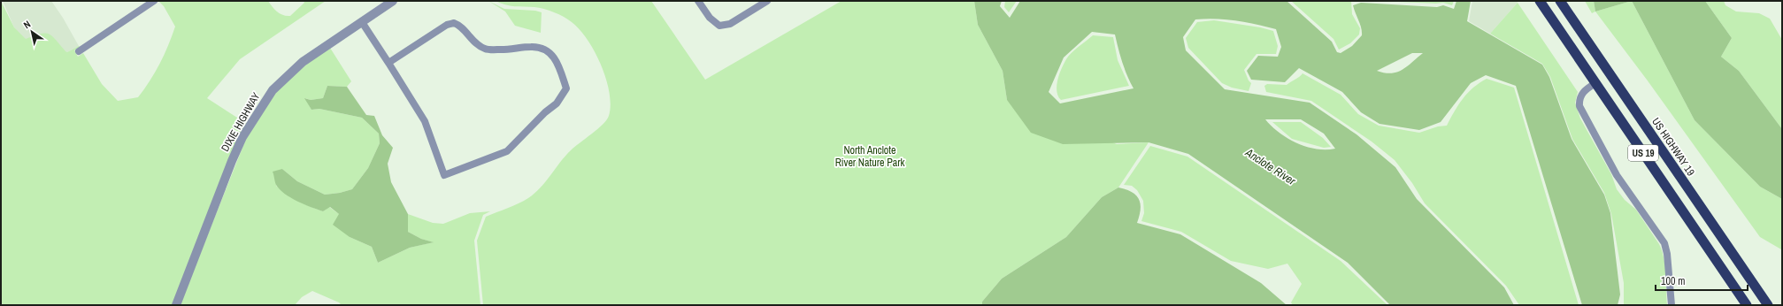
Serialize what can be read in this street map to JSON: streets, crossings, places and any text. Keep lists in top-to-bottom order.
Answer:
{
  "streets": {
    "highway": ["US HIGHWAY 19", "US 19"],
    "street": ["DIXIE HIGHWAY"]
  },
  "water": ["Anclote River"],
  "parks": ["North Anclote River Nature Park"],
  "scale_bar": "100 m",
  "north": "top left"
}
